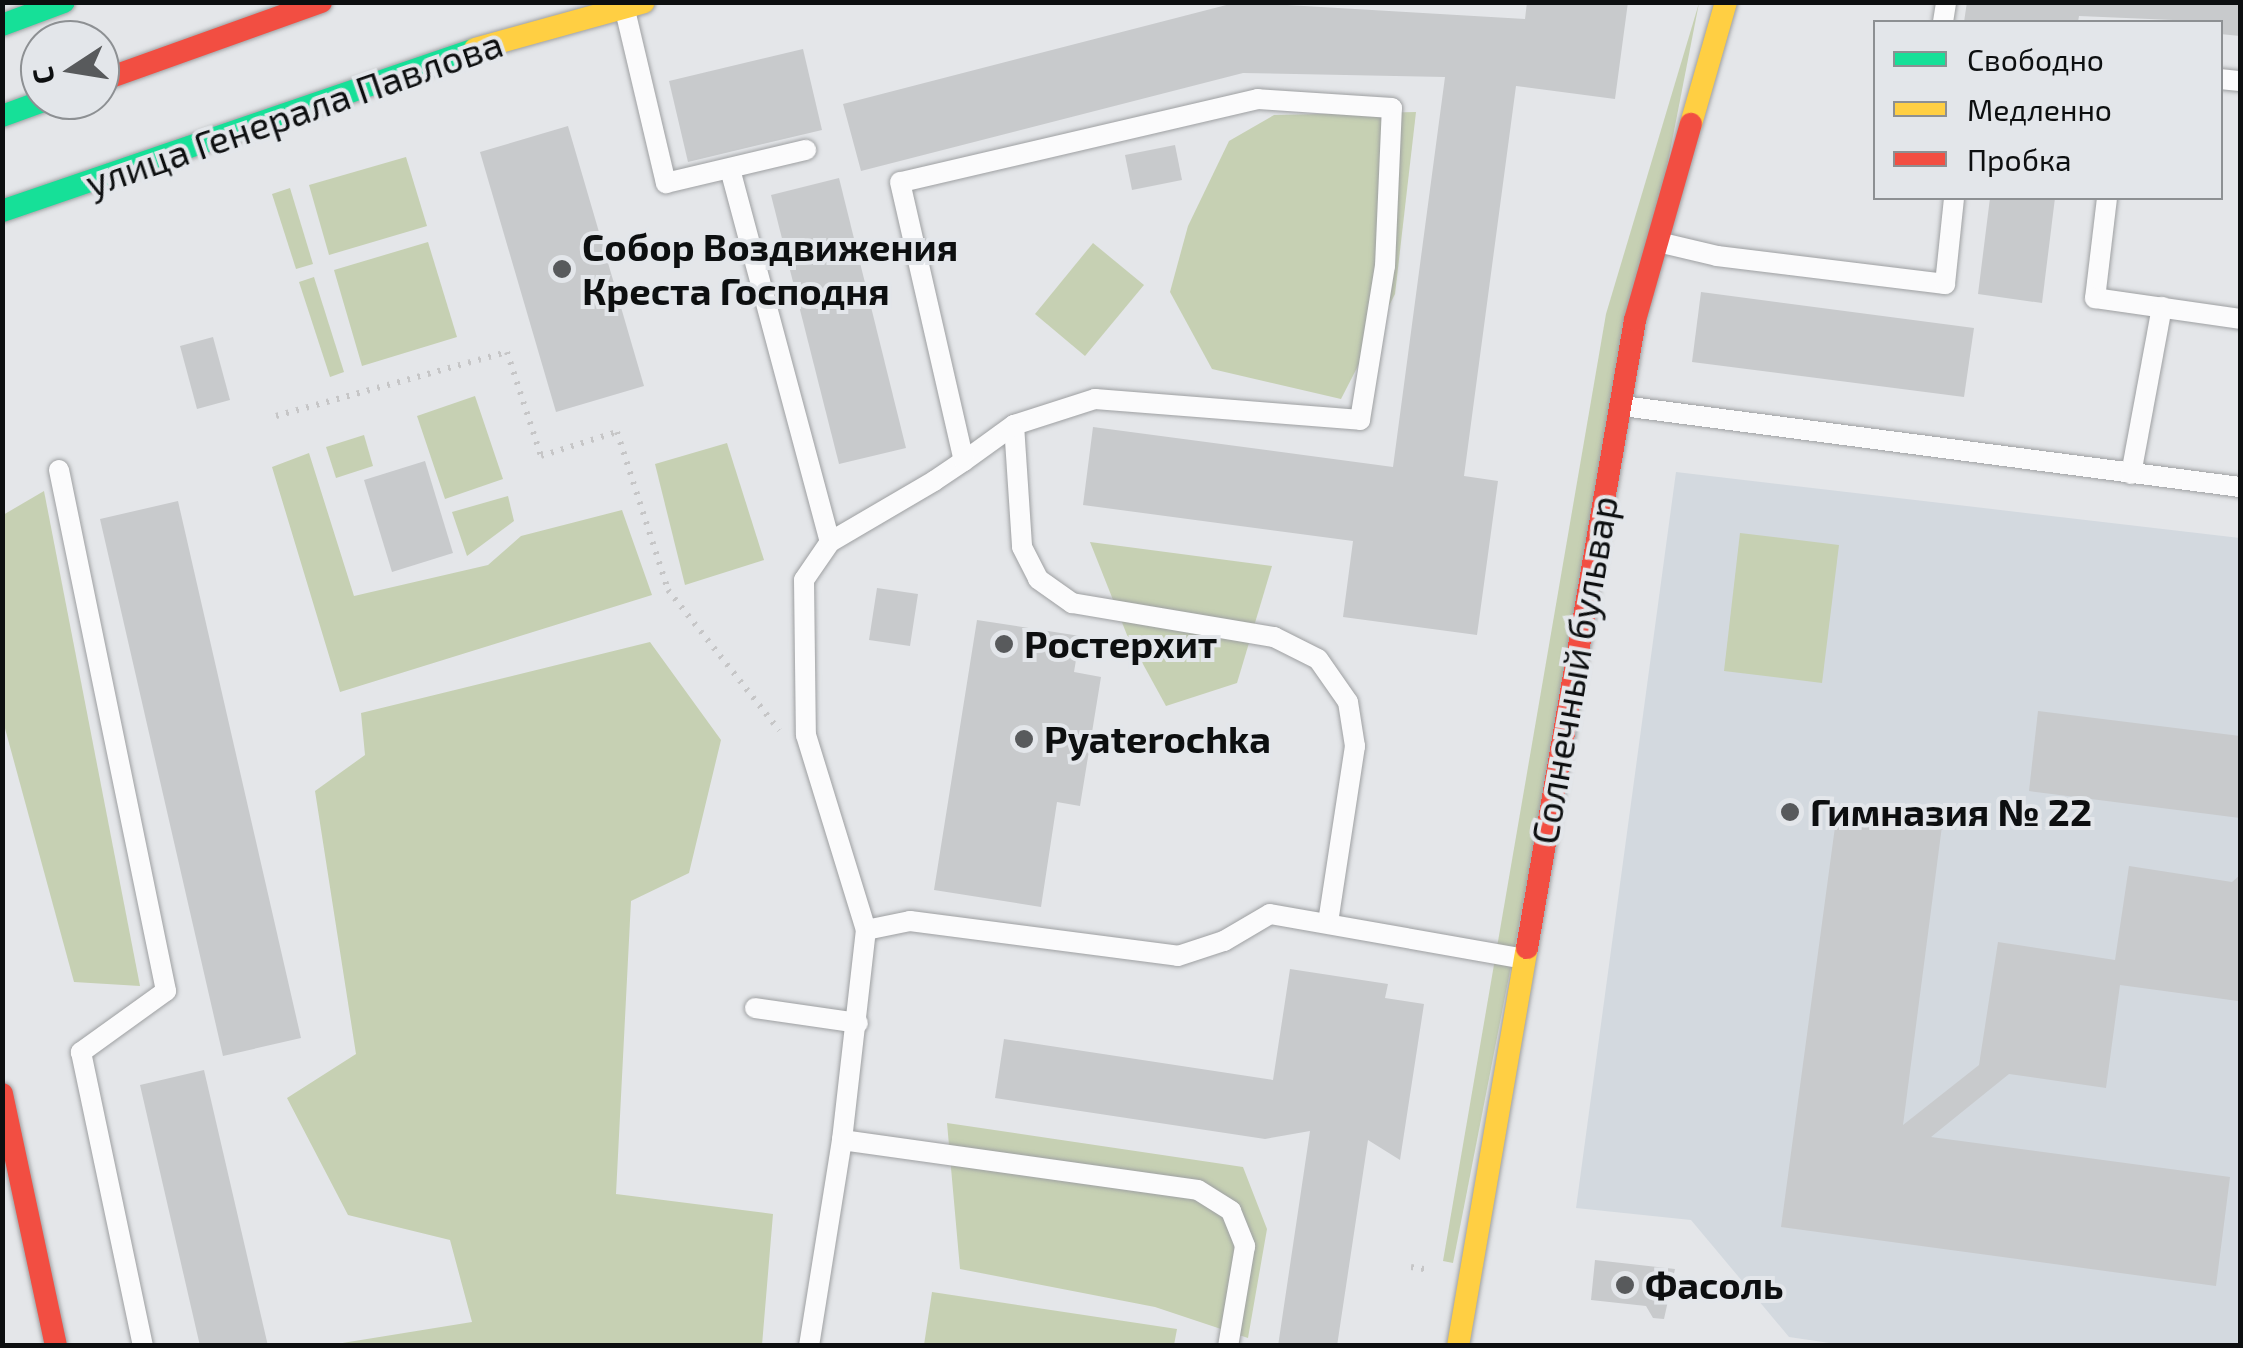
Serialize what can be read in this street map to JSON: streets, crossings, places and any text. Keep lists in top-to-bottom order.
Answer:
{
  "streets": {
    "street": ["улица Генерала Павлова", "Солнечный бульвар"]
  },
  "places": [
    "Собор Воздвижения Креста Господня",
    "Ростерхит",
    "Pyaterochka",
    "Гимназия № 22",
    "Фасоль"
  ],
  "legend": ["Свободно", "Медленно", "Пробка"],
  "north": "left"
}
